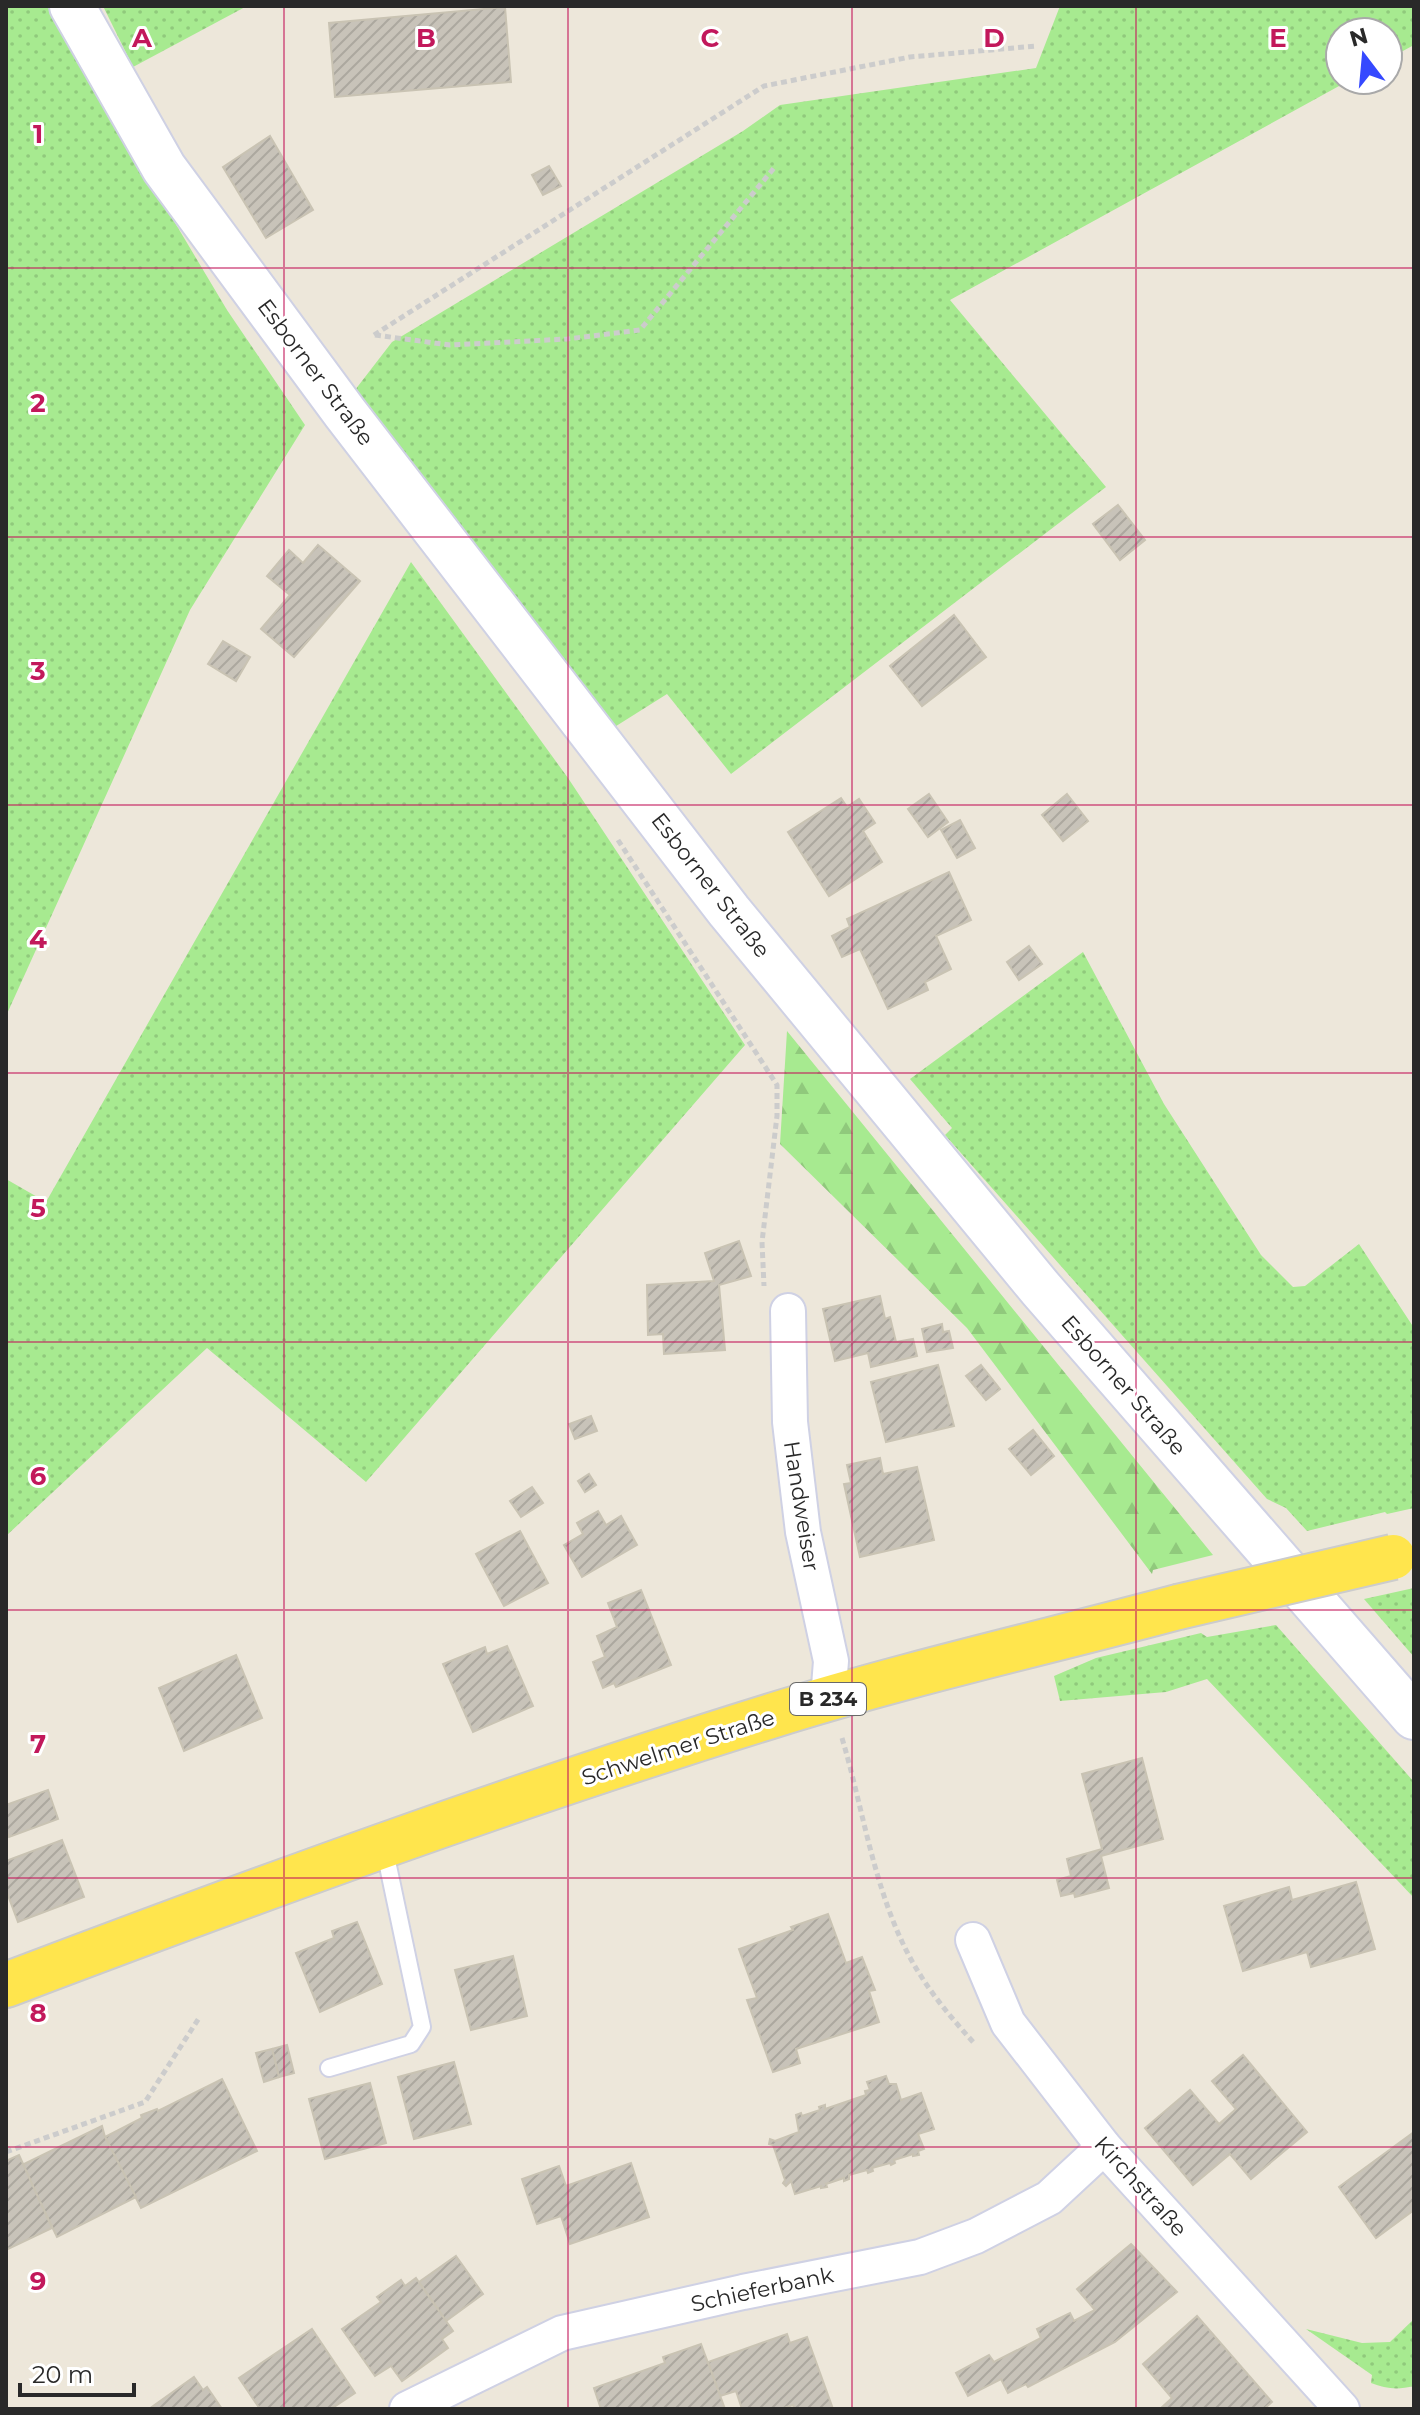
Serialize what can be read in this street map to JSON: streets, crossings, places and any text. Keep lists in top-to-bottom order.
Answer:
{
  "streets": {
    "main road": ["Esborner Straße", "B 234", "Schwelmer Straße"],
    "street": ["Handweiser", "Kirchstraße", "Schieferbank"]
  },
  "crossings": [
    ["Handweiser", "Schwelmer Straße"],
    ["Kirchstraße", "Schieferbank"]
  ],
  "scale_bar": "20 m",
  "north": "top",
  "grid": {
    "columns": [
      "A",
      "B",
      "C",
      "D",
      "E"
    ],
    "rows": [
      "1",
      "2",
      "3",
      "4",
      "5",
      "6",
      "7",
      "8",
      "9"
    ]
  }
}
